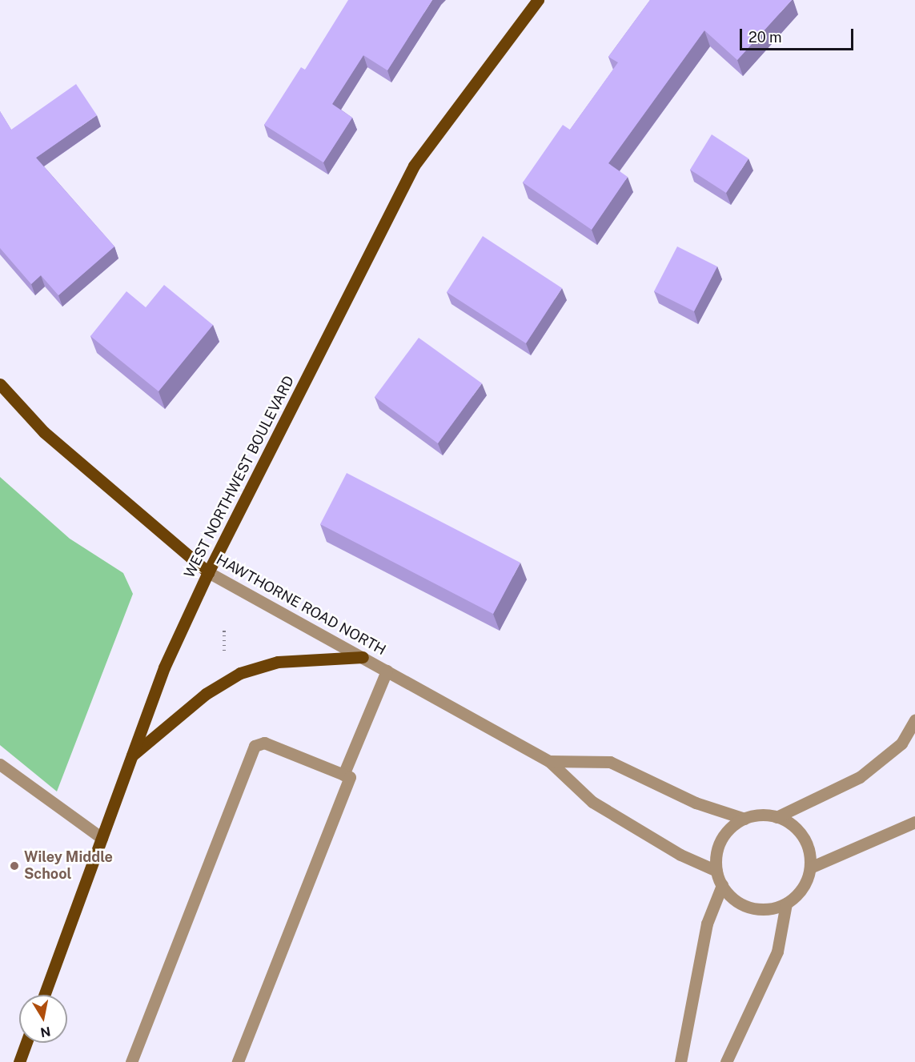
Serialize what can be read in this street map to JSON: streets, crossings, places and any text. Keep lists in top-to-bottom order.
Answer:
{
  "streets": {
    "main road": ["WEST NORTHWEST BOULEVARD", "HAWTHORNE ROAD NORTH"]
  },
  "crossings": [
    ["WEST NORTHWEST BOULEVARD", "HAWTHORNE ROAD NORTH"]
  ],
  "places": ["Wiley Middle School"],
  "scale_bar": "20 m",
  "north": "bottom"
}
